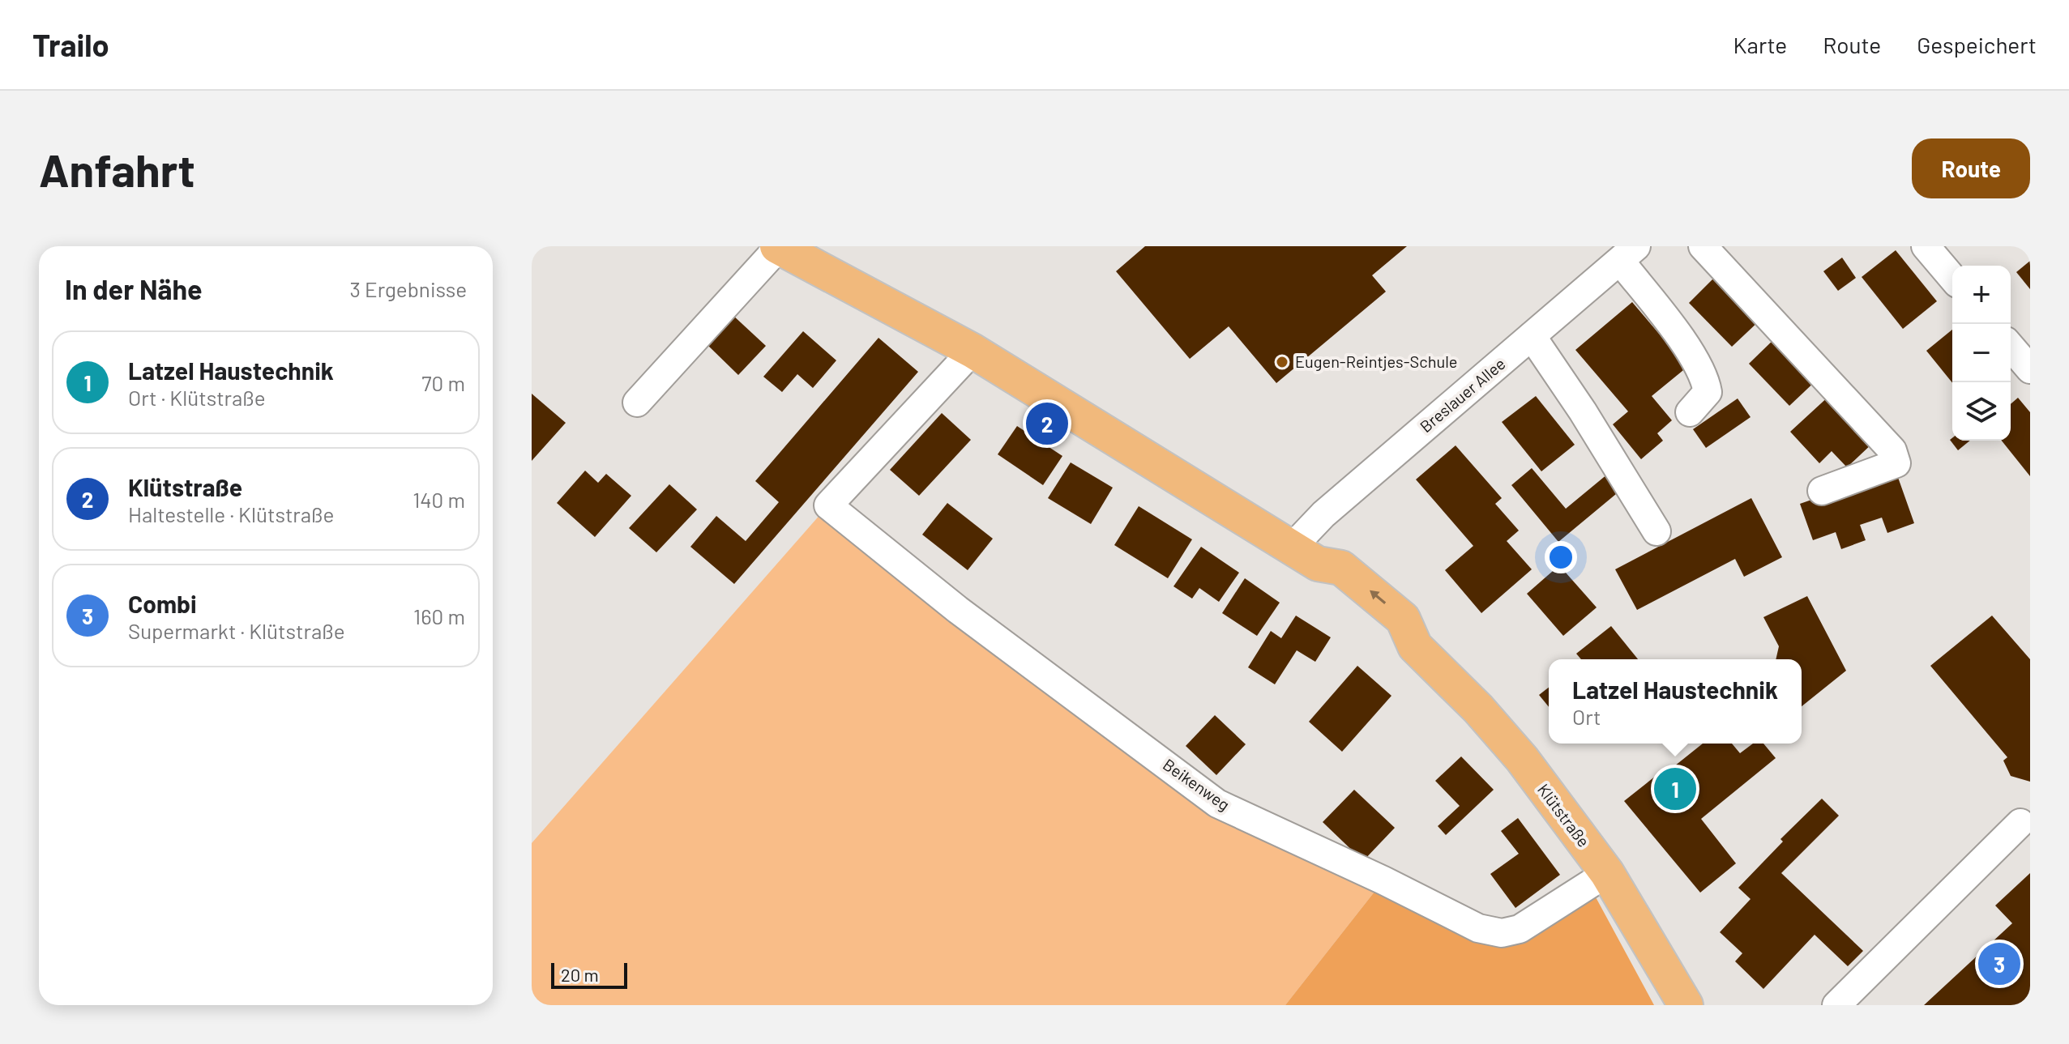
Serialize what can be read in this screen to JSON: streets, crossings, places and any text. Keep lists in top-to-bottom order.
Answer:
{
  "streets": {
    "main road": ["Klütstraße"],
    "street": ["Breslauer Allee", "Beikenweg"]
  },
  "crossings": [
    ["Breslauer Allee", "Klütstraße"],
    ["Beikenweg", "Klütstraße"]
  ],
  "places": ["Eugen-Reintjes-Schule"],
  "scale_bar": "20 m",
  "page": {
    "header": "Trailo",
    "nav": ["Karte", "Route", "Gespeichert"],
    "buttons": "Route",
    "title": "Anfahrt",
    "heading": ["In der Nähe", "3 Ergebnisse"],
    "map_buttons": ["+", "−"],
    "list": [
      {
        "mark": "1",
        "name": "Latzel Haustechnik",
        "note": "Ort · Klütstraße",
        "value": "70 m"
      },
      {
        "mark": "2",
        "name": "Klütstraße",
        "note": "Haltestelle · Klütstraße",
        "value": "140 m"
      },
      {
        "mark": "3",
        "name": "Combi",
        "note": "Supermarkt · Klütstraße",
        "value": "160 m"
      }
    ],
    "pins": ["2", "1", "3"],
    "popup": ["Latzel Haustechnik", "Ort"],
    "scale": "20 m"
  }
}
